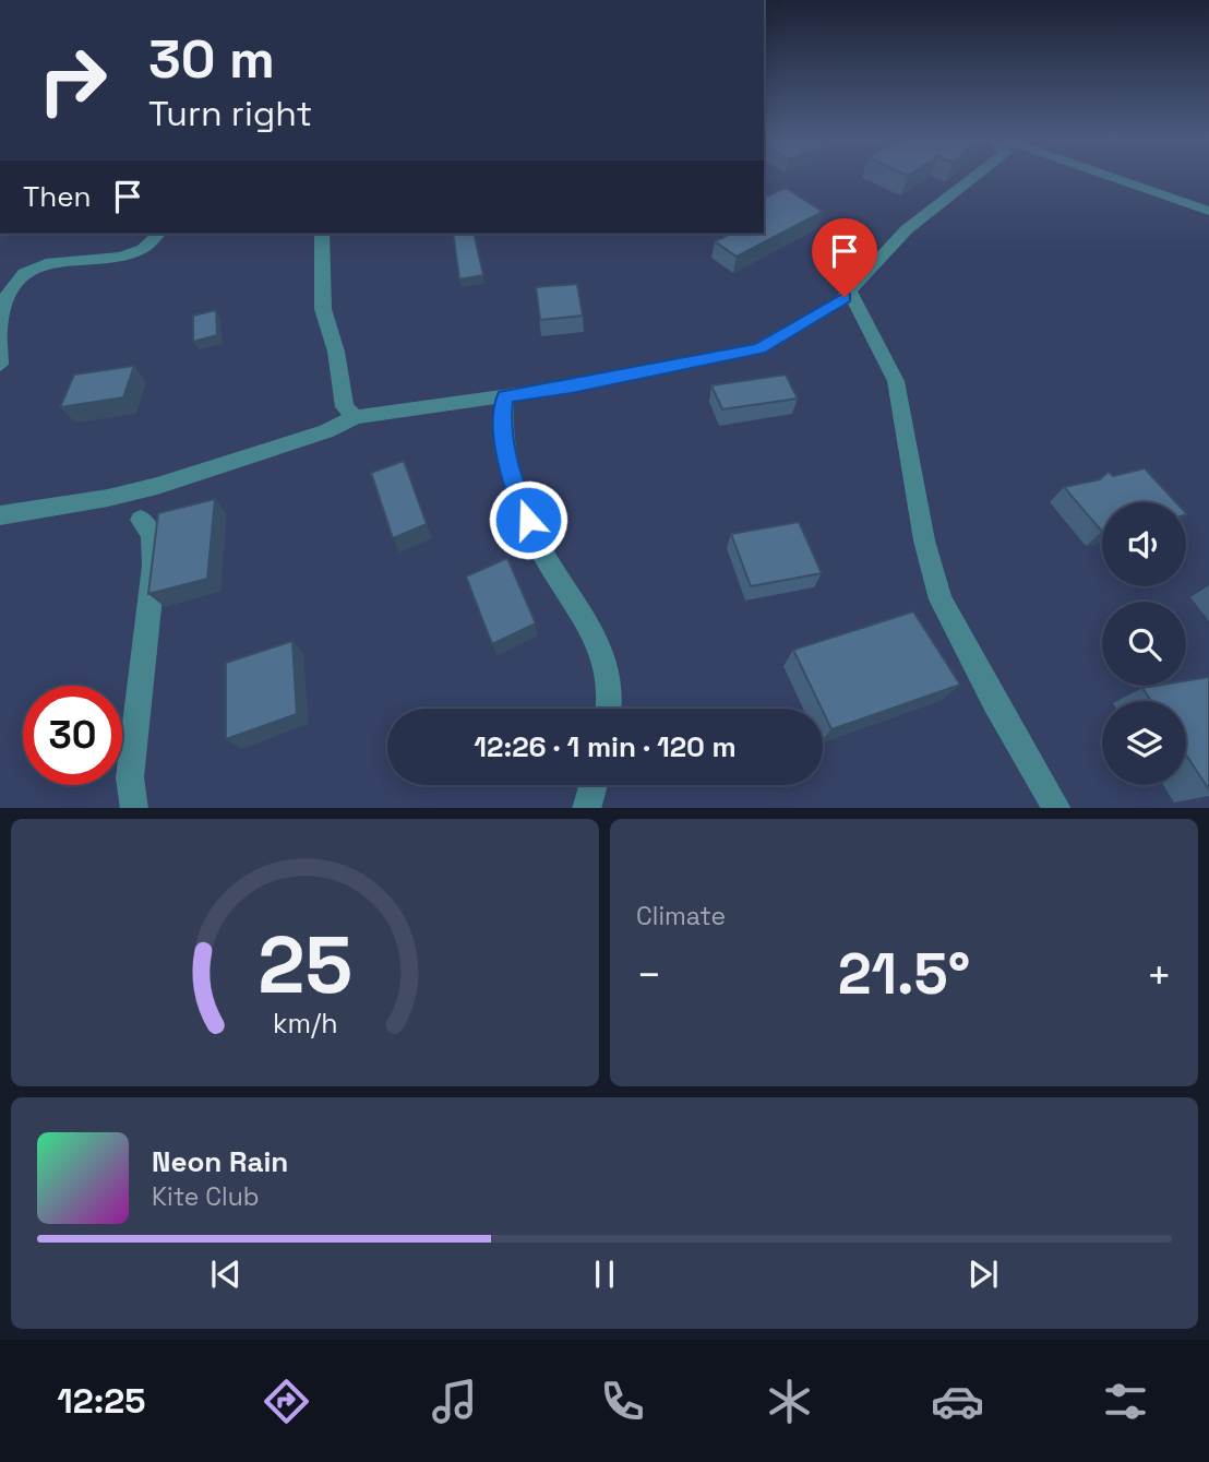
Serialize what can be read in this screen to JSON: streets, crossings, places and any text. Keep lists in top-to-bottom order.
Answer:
{
  "page": {
    "turn": ["30 m", "Turn right"],
    "then": "Then",
    "limit": "30",
    "trip": "12:26 · 1 min · 120 m",
    "tile": "Climate",
    "heat": ["−", "21.5°", "+"],
    "song": ["Neon Rain", "Kite Club"],
    "tabs": "12:25",
    "gauge": ["25", "km/h"]
  }
}
